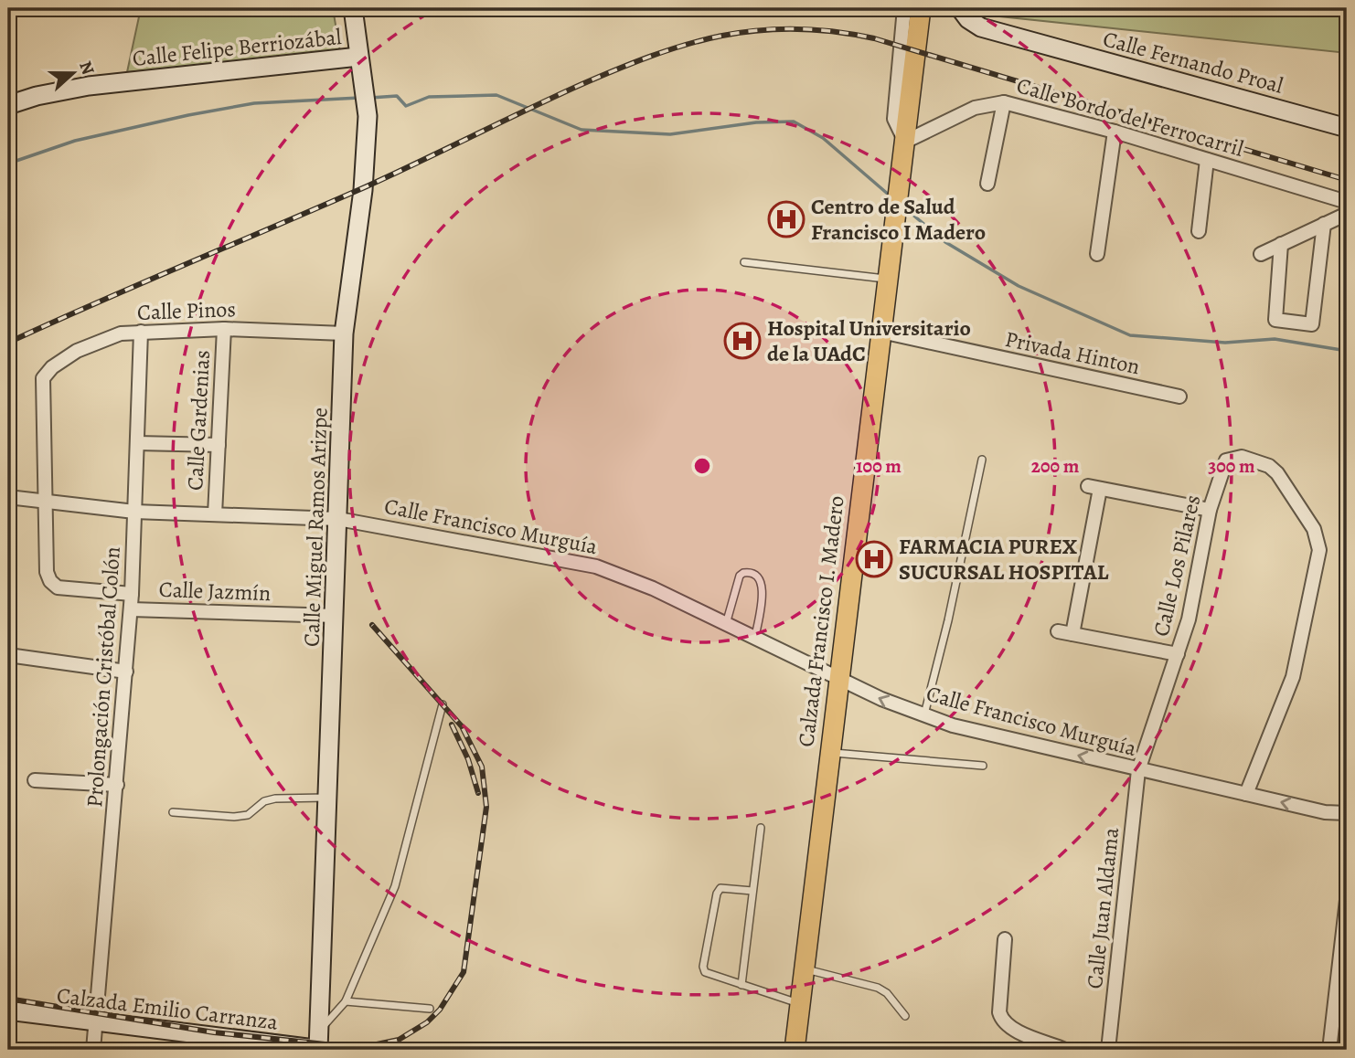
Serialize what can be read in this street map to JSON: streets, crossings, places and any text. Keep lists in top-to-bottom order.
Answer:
{
  "streets": {
    "main road": ["Calzada Francisco I. Madero"],
    "street": [
      "Calle Felipe Berriozábal",
      "Calle Fernando Proal",
      "Calle Bordo del Ferrocarril",
      "Calle Pinos",
      "Privada Hinton",
      "Calle Gardenias",
      "Calle Francisco Murguía",
      "Calle Miguel Ramos Arizpe",
      "Calle Los Pilares",
      "Calle Jazmín",
      "Prolongación Cristóbal Colón",
      "Calle Juan Aldama",
      "Calzada Emilio Carranza"
    ]
  },
  "crossings": [
    ["Calle Felipe Berriozábal", "Calle Miguel Ramos Arizpe"],
    ["Calle Bordo del Ferrocarril", "Calzada Francisco I. Madero"],
    ["Calle Pinos", "Calle Gardenias"],
    ["Calle Pinos", "Calle Francisco Murguía"],
    ["Calle Pinos", "Calle Miguel Ramos Arizpe"],
    ["Calle Pinos", "Prolongación Cristóbal Colón"],
    ["Privada Hinton", "Calzada Francisco I. Madero"],
    ["Calle Gardenias", "Calle Francisco Murguía"],
    ["Calle Francisco Murguía", "Calle Miguel Ramos Arizpe"],
    ["Calle Francisco Murguía", "Calle Los Pilares"],
    ["Calle Francisco Murguía", "Calzada Francisco I. Madero"],
    ["Calle Francisco Murguía", "Prolongación Cristóbal Colón"],
    ["Calle Francisco Murguía", "Calle Juan Aldama"],
    ["Calle Miguel Ramos Arizpe", "Calle Jazmín"],
    ["Calle Miguel Ramos Arizpe", "Calzada Emilio Carranza"],
    ["Calle Los Pilares", "Calle Juan Aldama"],
    ["Calle Jazmín", "Prolongación Cristóbal Colón"],
    ["Prolongación Cristóbal Colón", "Calzada Emilio Carranza"]
  ],
  "places": {
    "hospital": ["Centro de Salud Francisco I Madero", "Hospital Universitario de la UAdC", "FARMACIA PUREX SUCURSAL HOSPITAL"]
  },
  "north": "right",
  "rings": ["100 m", "200 m", "300 m"]
}
